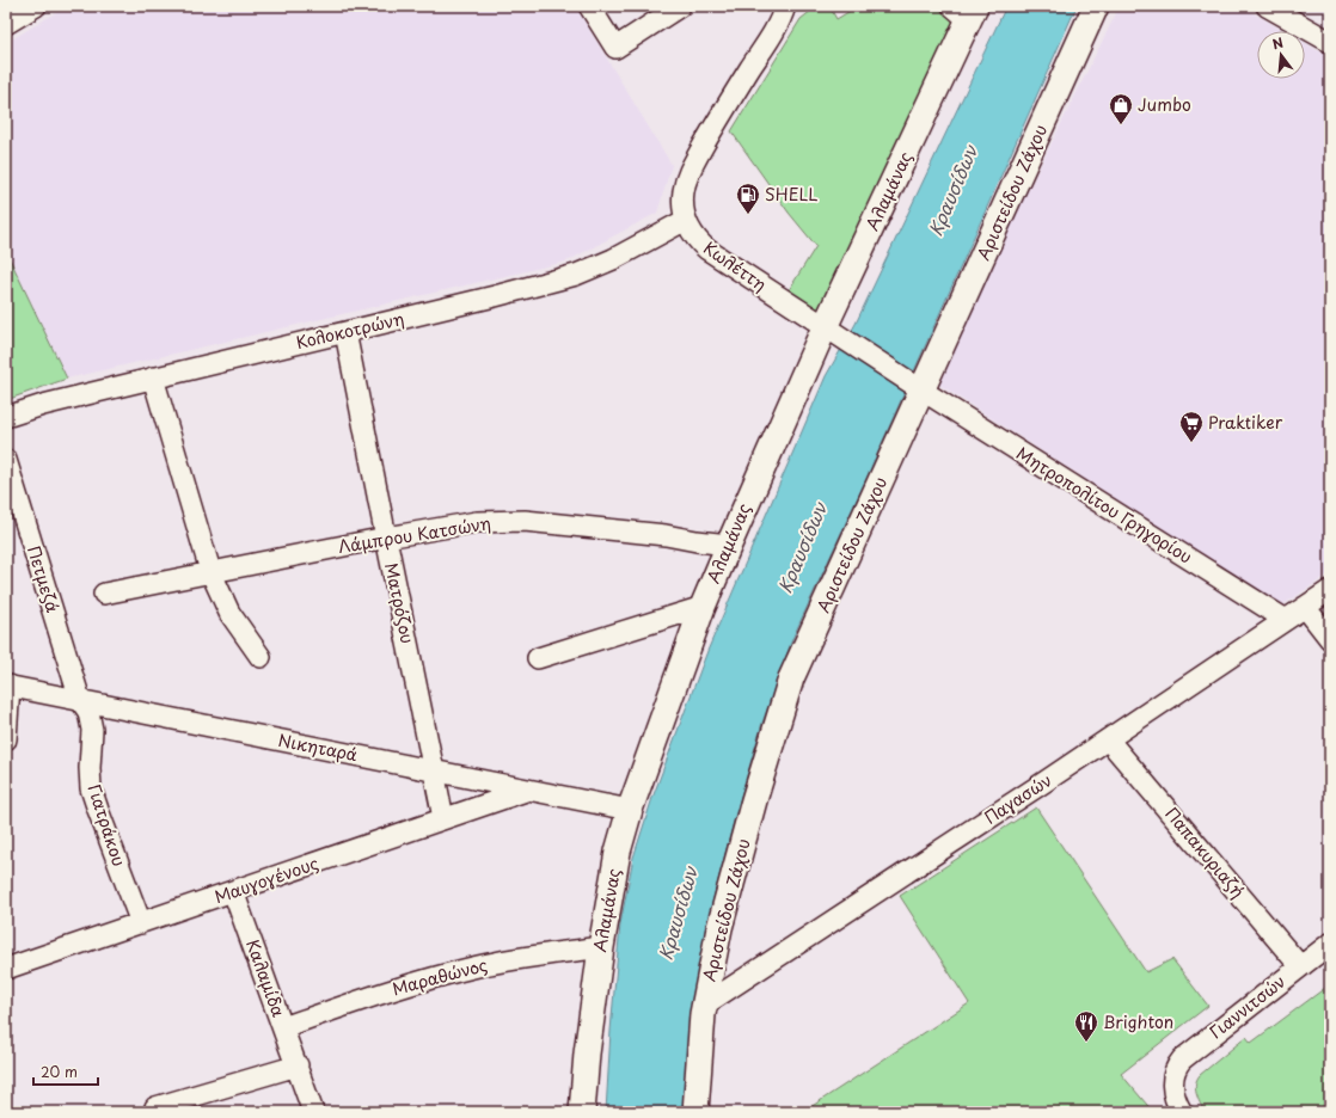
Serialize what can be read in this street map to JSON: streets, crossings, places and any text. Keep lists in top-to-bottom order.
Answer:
{
  "streets": {
    "street": [
      "Αλαμάνας",
      "Αριστείδου Ζάχου",
      "Κωλέττη",
      "Κολοκοτρώνη",
      "Μητροπολίτου Γρηγορίου",
      "Λάμπρου Κατσώνη",
      "Πετμεζά",
      "Ματρόζου",
      "Νικηταρά",
      "Παγασών",
      "Γιατράκου",
      "Παπακυριαζή",
      "Μαυγογένους",
      "Μαραθώνος",
      "Καλαμίδα",
      "Γιαννιτσών"
    ]
  },
  "crossings": [
    ["Αλαμάνας", "Κωλέττη"],
    ["Αλαμάνας", "Λάμπρου Κατσώνη"],
    ["Αλαμάνας", "Νικηταρά"],
    ["Αλαμάνας", "Μαραθώνος"],
    ["Αριστείδου Ζάχου", "Κωλέττη"],
    ["Αριστείδου Ζάχου", "Μητροπολίτου Γρηγορίου"],
    ["Αριστείδου Ζάχου", "Παγασών"],
    ["Κωλέττη", "Κολοκοτρώνη"],
    ["Κωλέττη", "Μητροπολίτου Γρηγορίου"],
    ["Κολοκοτρώνη", "Ματρόζου"],
    ["Μητροπολίτου Γρηγορίου", "Παγασών"],
    ["Λάμπρου Κατσώνη", "Ματρόζου"],
    ["Πετμεζά", "Νικηταρά"],
    ["Πετμεζά", "Γιατράκου"],
    ["Ματρόζου", "Νικηταρά"],
    ["Ματρόζου", "Μαυγογένους"],
    ["Νικηταρά", "Γιατράκου"],
    ["Νικηταρά", "Μαυγογένους"],
    ["Παγασών", "Παπακυριαζή"],
    ["Γιατράκου", "Μαυγογένους"],
    ["Παπακυριαζή", "Γιαννιτσών"],
    ["Μαυγογένους", "Καλαμίδα"],
    ["Μαραθώνος", "Καλαμίδα"]
  ],
  "water": ["Κραυσίδων"],
  "places": {
    "shop": ["Jumbo"],
    "fuel station": ["SHELL"],
    "supermarket": ["Praktiker"],
    "restaurant": ["Brighton"]
  },
  "scale_bar": "20 m",
  "north": "top"
}
